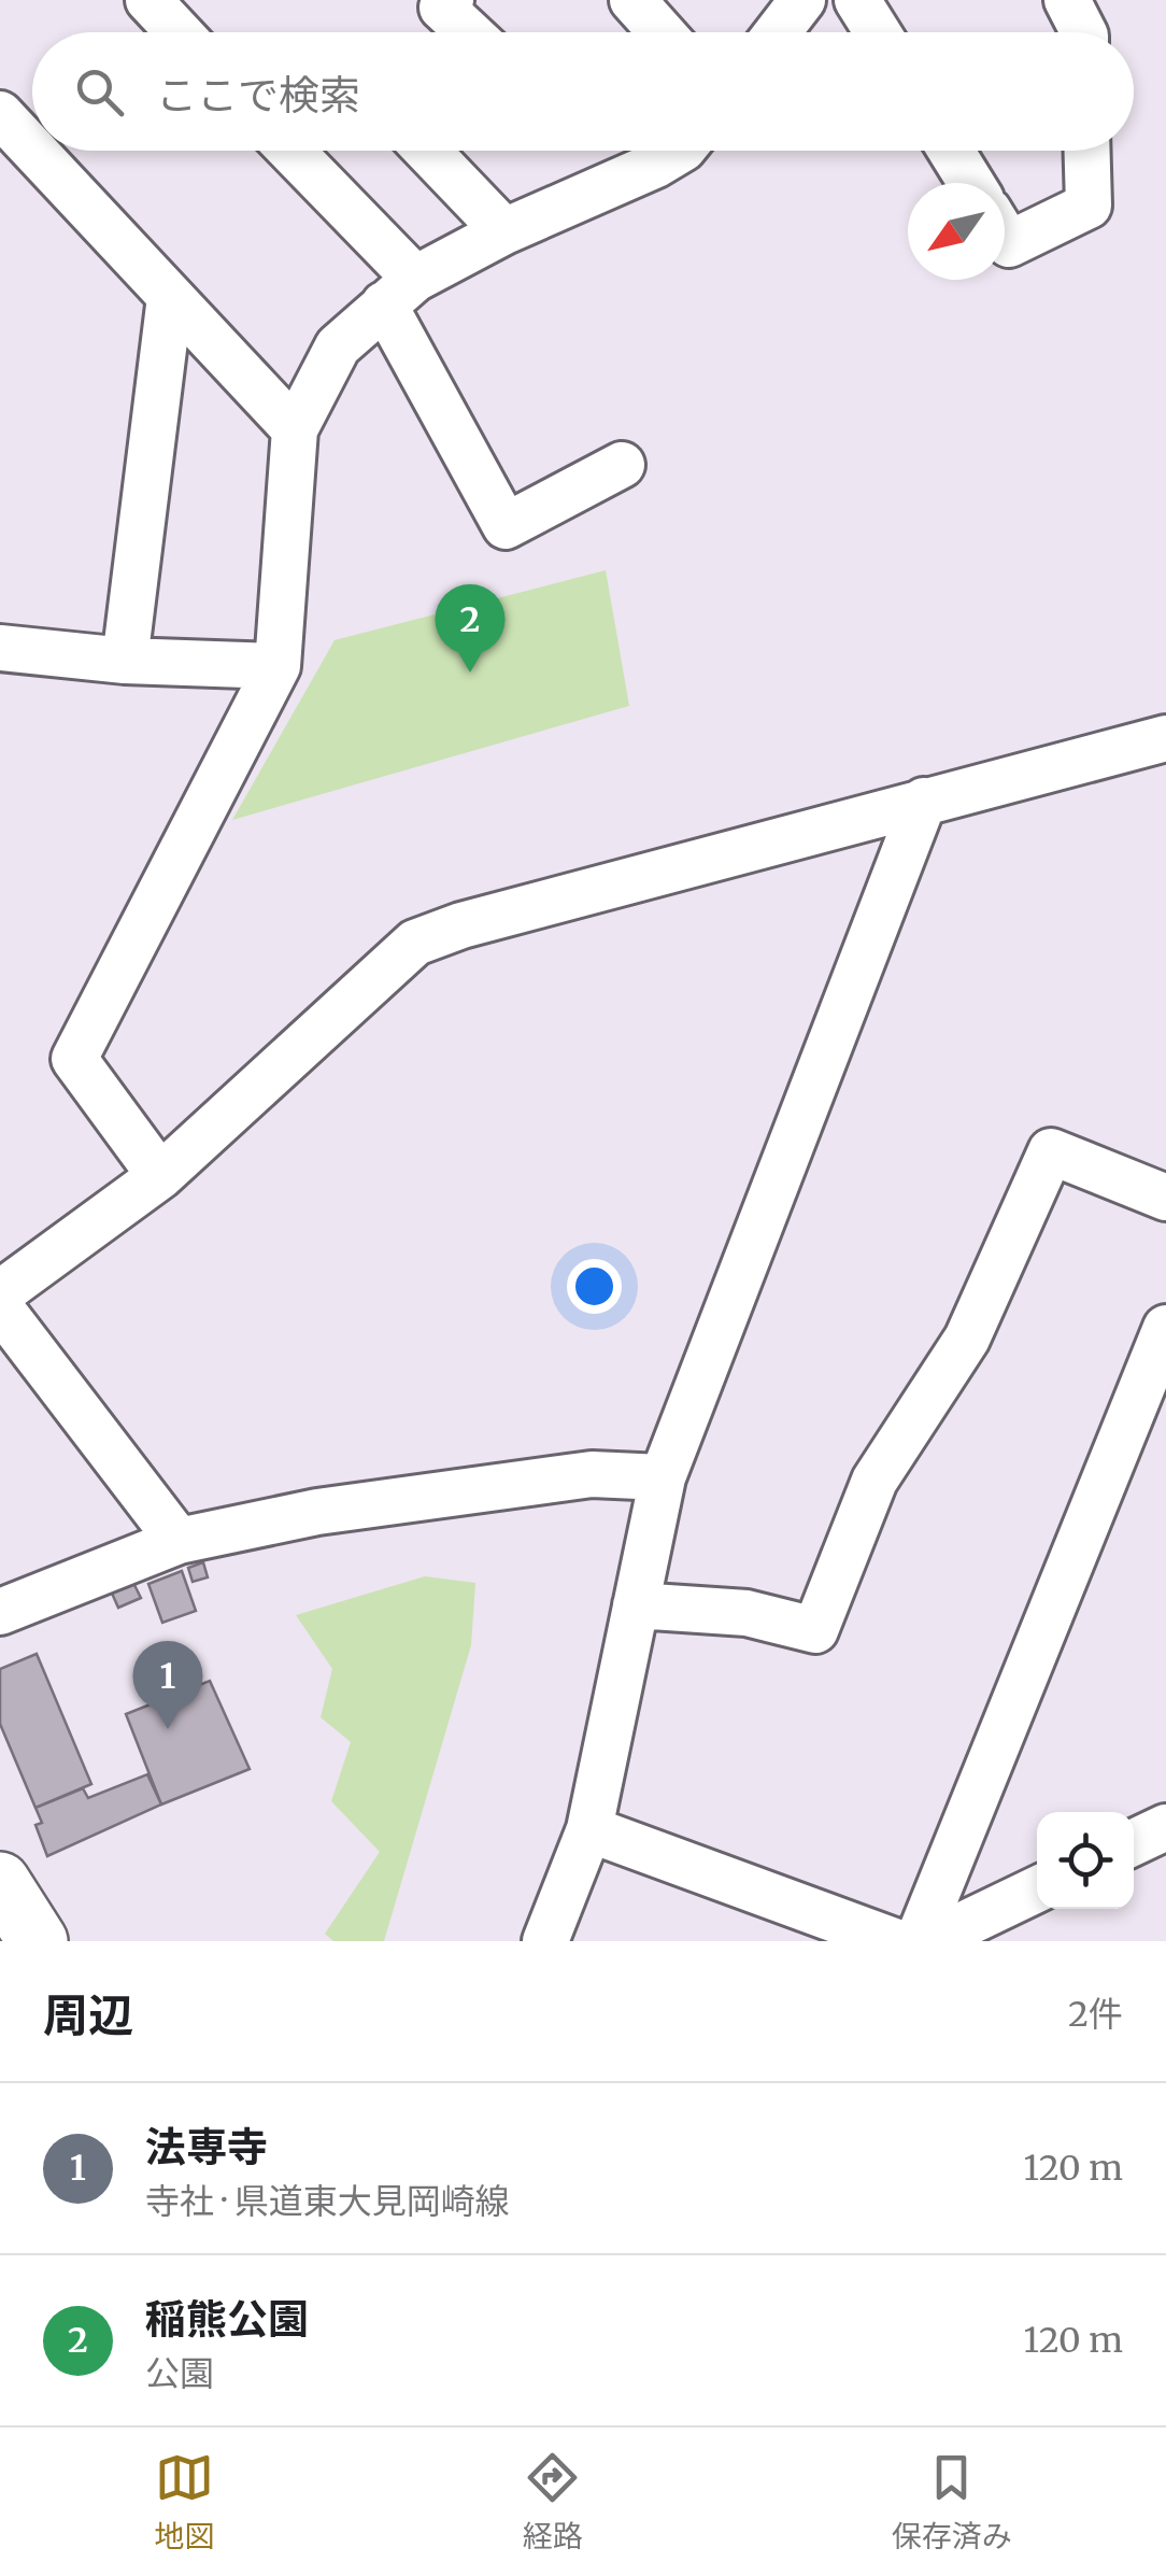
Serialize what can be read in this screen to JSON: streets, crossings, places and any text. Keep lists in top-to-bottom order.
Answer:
{
  "north": "bottom left",
  "page": {
    "search": "ここで検索",
    "pins": ["2", "1"],
    "heading": ["周辺", "2件"],
    "list": [
      {
        "mark": "1",
        "name": "法専寺",
        "note": "寺社 · 県道東大見岡崎線",
        "value": "120 m"
      },
      {
        "mark": "2",
        "name": "稲熊公園",
        "note": "公園",
        "value": "120 m"
      }
    ],
    "nav": ["地図", "経路", "保存済み"]
  }
}
